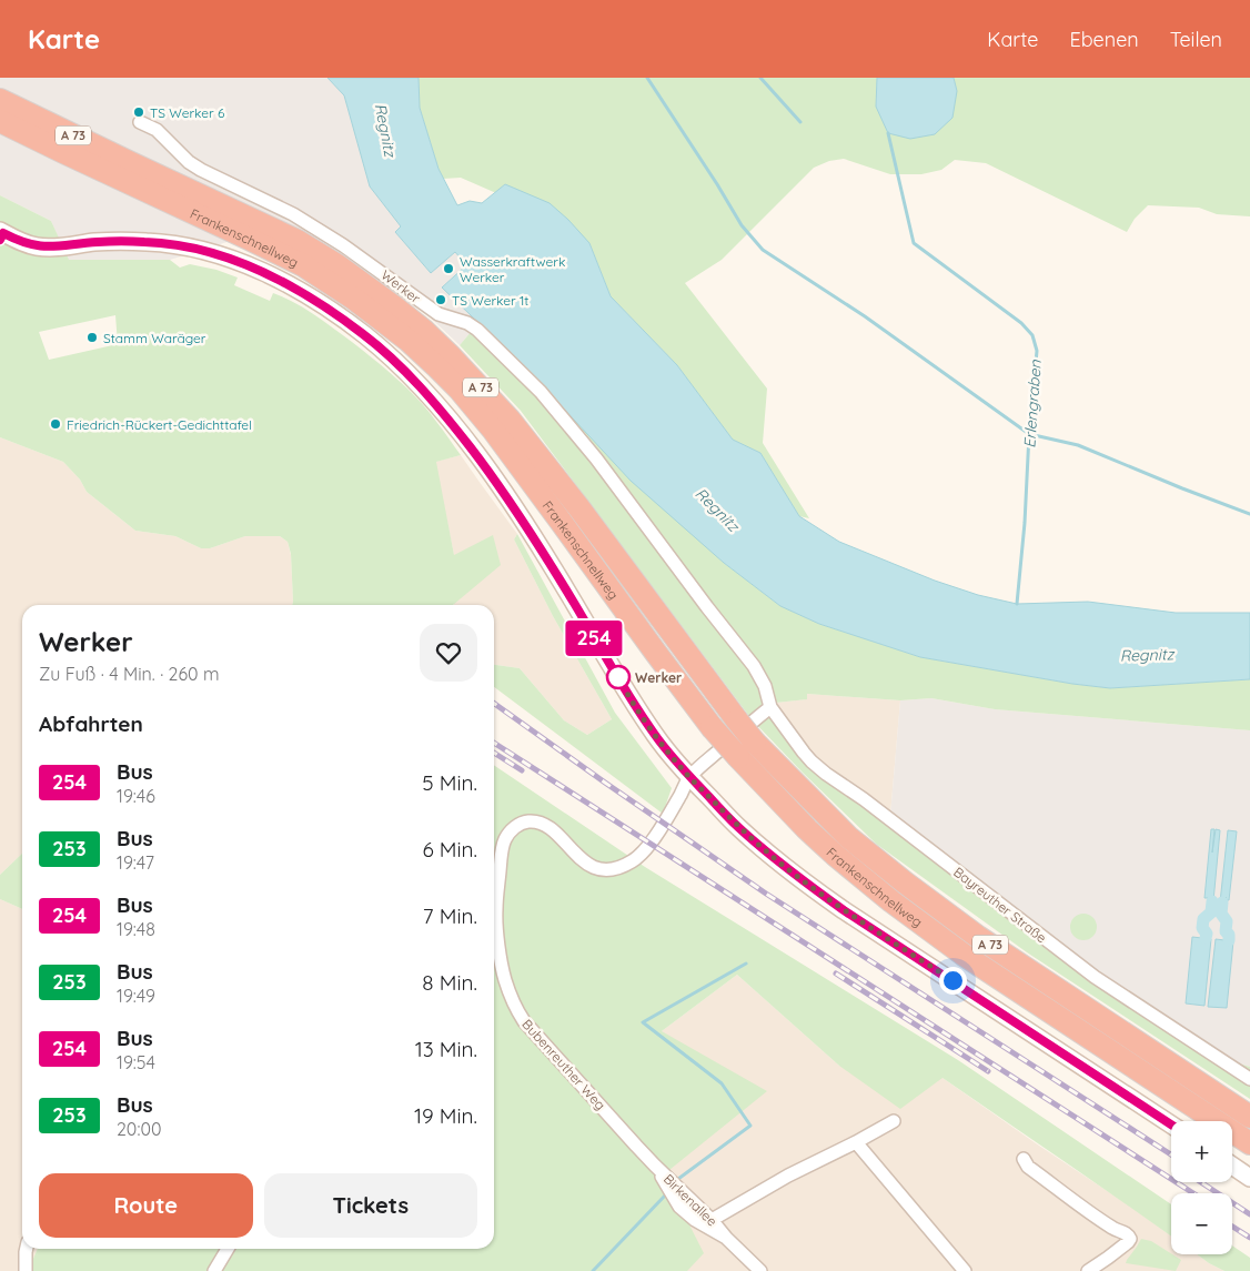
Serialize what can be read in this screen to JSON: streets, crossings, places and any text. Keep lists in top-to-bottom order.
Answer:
{
  "streets": {
    "highway": ["A 73", "Frankenschnellweg"],
    "street": [
      "Werker",
      "Bayreuther Straße",
      "Bubenreuther Weg",
      "Birkenallee"
    ]
  },
  "crossings": [
    ["Werker", "Bayreuther Straße"],
    ["Bubenreuther Weg", "Birkenallee"]
  ],
  "water": ["Regnitz", "Erlengraben"],
  "places": [
    "TS Werker 6",
    "Wasserkraftwerk Werker",
    "TS Werker 1t",
    "Stamm Waräger",
    "Friedrich-Rückert-Gedichttafel",
    "Werker"
  ],
  "lines": ["bus line 254"],
  "page": {
    "header": "Karte",
    "nav": ["Karte", "Ebenen", "Teilen"],
    "on_map": "254",
    "heading": [
      ["Werker", "Zu Fuß · 4 Min. · 260 m"],
      "Abfahrten"
    ],
    "list": [
      {
        "mark": "254",
        "name": "Bus",
        "note": "19:46",
        "value": "5 Min."
      },
      {
        "mark": "253",
        "name": "Bus",
        "note": "19:47",
        "value": "6 Min."
      },
      {
        "mark": "254",
        "name": "Bus",
        "note": "19:48",
        "value": "7 Min."
      },
      {
        "mark": "253",
        "name": "Bus",
        "note": "19:49",
        "value": "8 Min."
      },
      {
        "mark": "254",
        "name": "Bus",
        "note": "19:54",
        "value": "13 Min."
      },
      {
        "mark": "253",
        "name": "Bus",
        "note": "20:00",
        "value": "19 Min."
      }
    ],
    "map_buttons": ["+", "−"],
    "buttons": ["Route", "Tickets"]
  }
}
